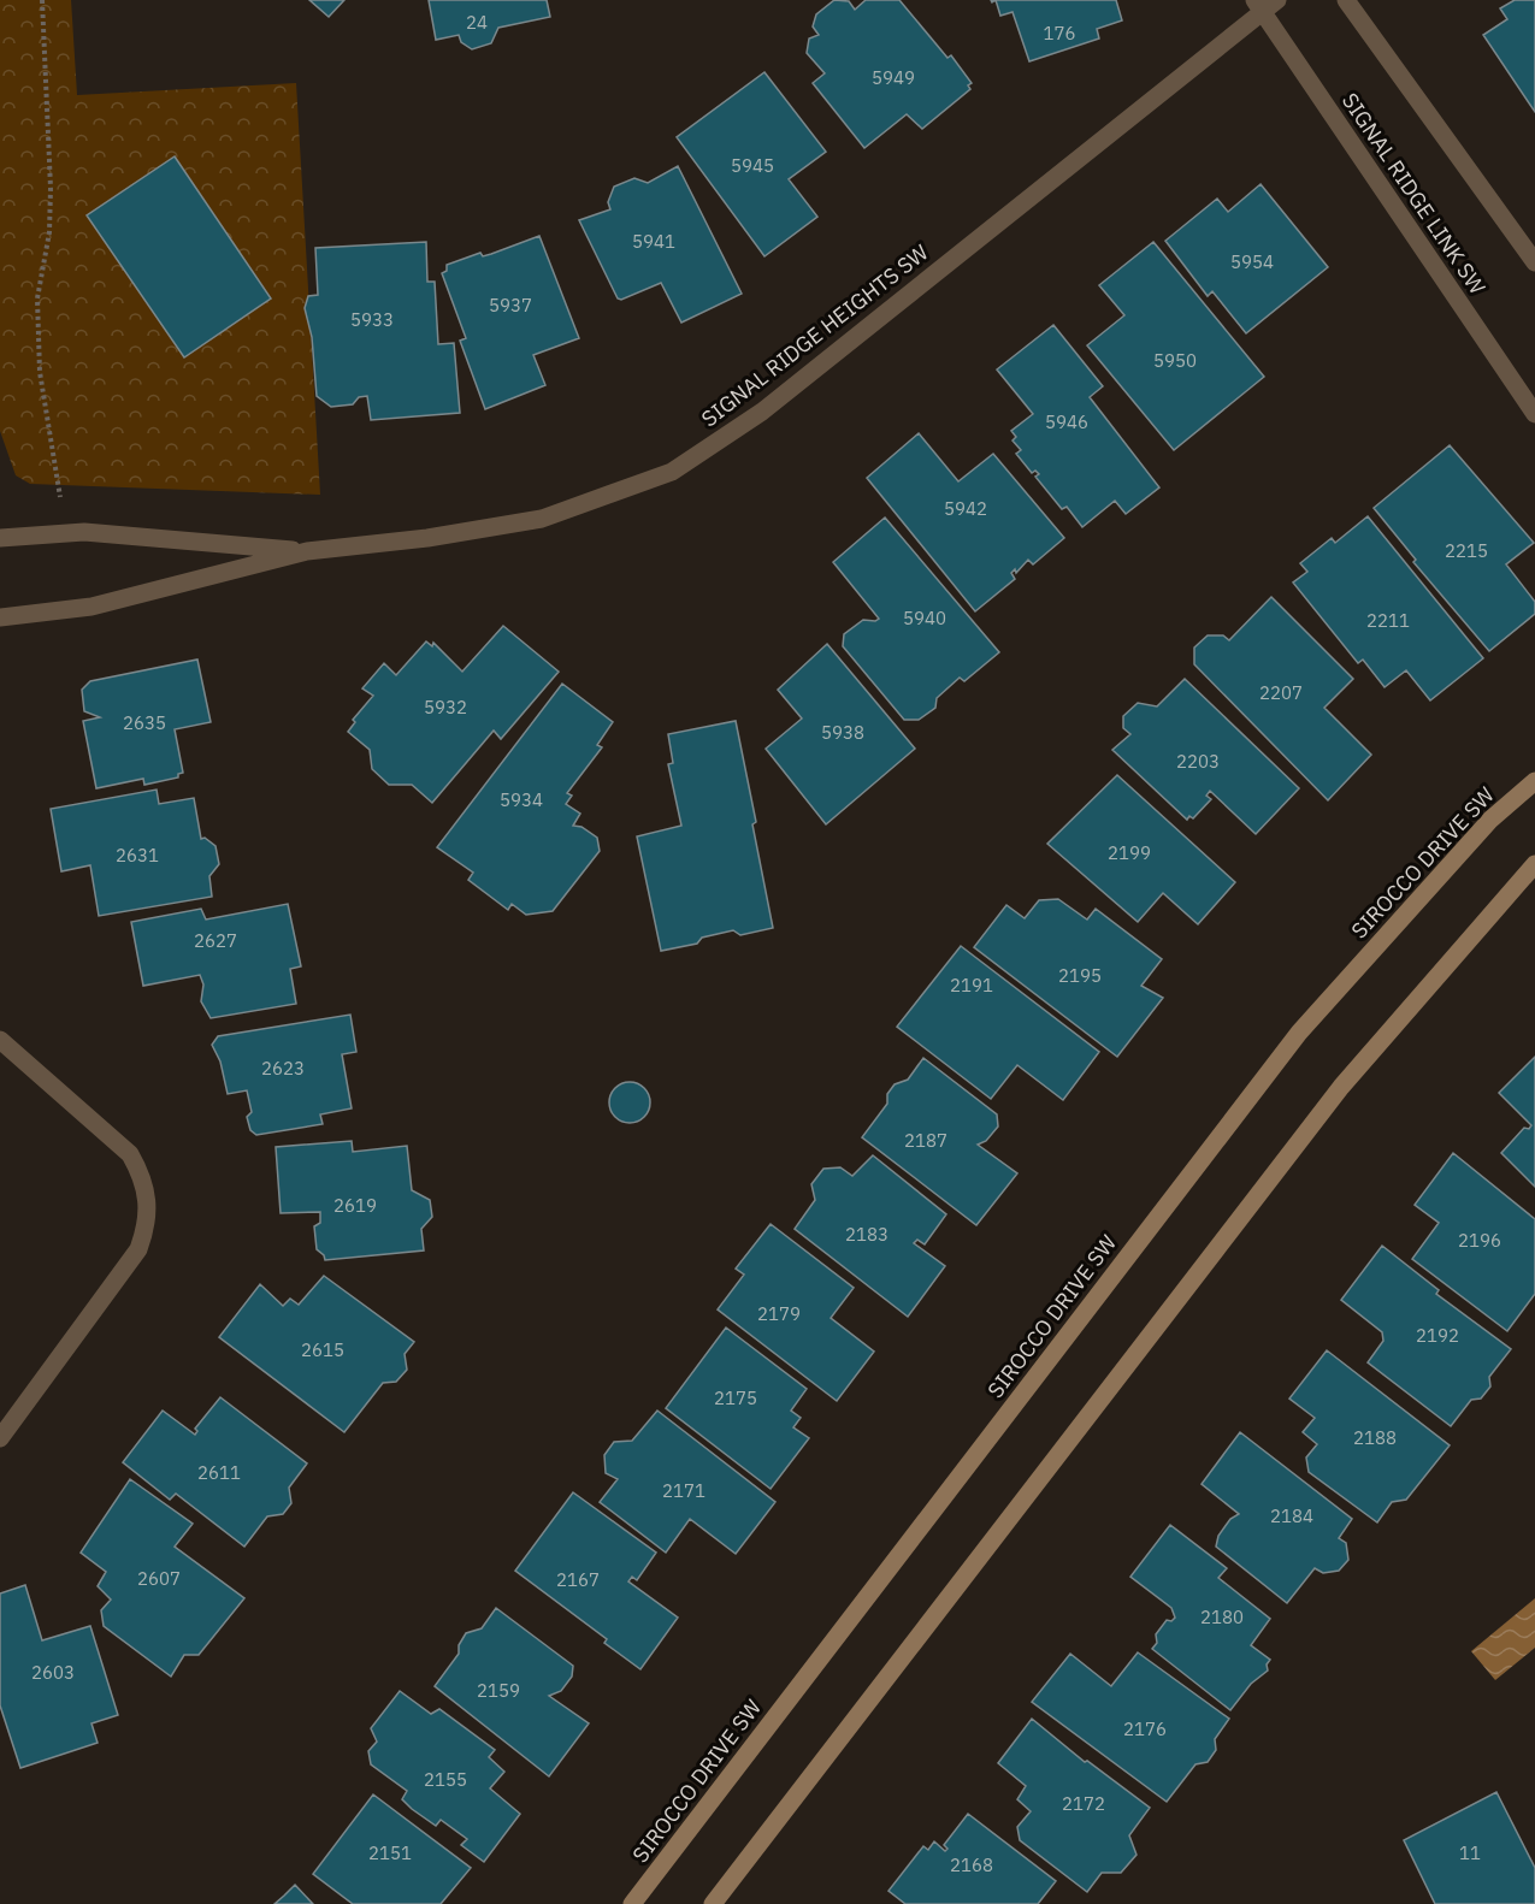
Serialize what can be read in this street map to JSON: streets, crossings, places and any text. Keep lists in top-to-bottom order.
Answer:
{
  "streets": {
    "street": ["SIGNAL RIDGE LINK SW", "SIGNAL RIDGE HEIGHTS SW", "SIROCCO DRIVE SW"]
  },
  "crossings": [
    ["SIGNAL RIDGE LINK SW", "SIGNAL RIDGE HEIGHTS SW"]
  ],
  "house_numbers": [
    "24",
    "176",
    "5949",
    "5945",
    "5941",
    "5954",
    "5937",
    "5933",
    "5950",
    "5946",
    "5942",
    "2215",
    "5940",
    "2211",
    "2207",
    "5932",
    "2635",
    "5938",
    "2203",
    "5934",
    "2199",
    "2631",
    "2627",
    "2195",
    "2191",
    "2623",
    "2187",
    "2619",
    "2183",
    "2196",
    "2179",
    "2192",
    "2615",
    "2175",
    "2188",
    "2611",
    "2171",
    "2184",
    "2607",
    "2167",
    "2180",
    "2603",
    "2159",
    "2176",
    "2155",
    "2172",
    "2151",
    "11",
    "2168"
  ]
}
